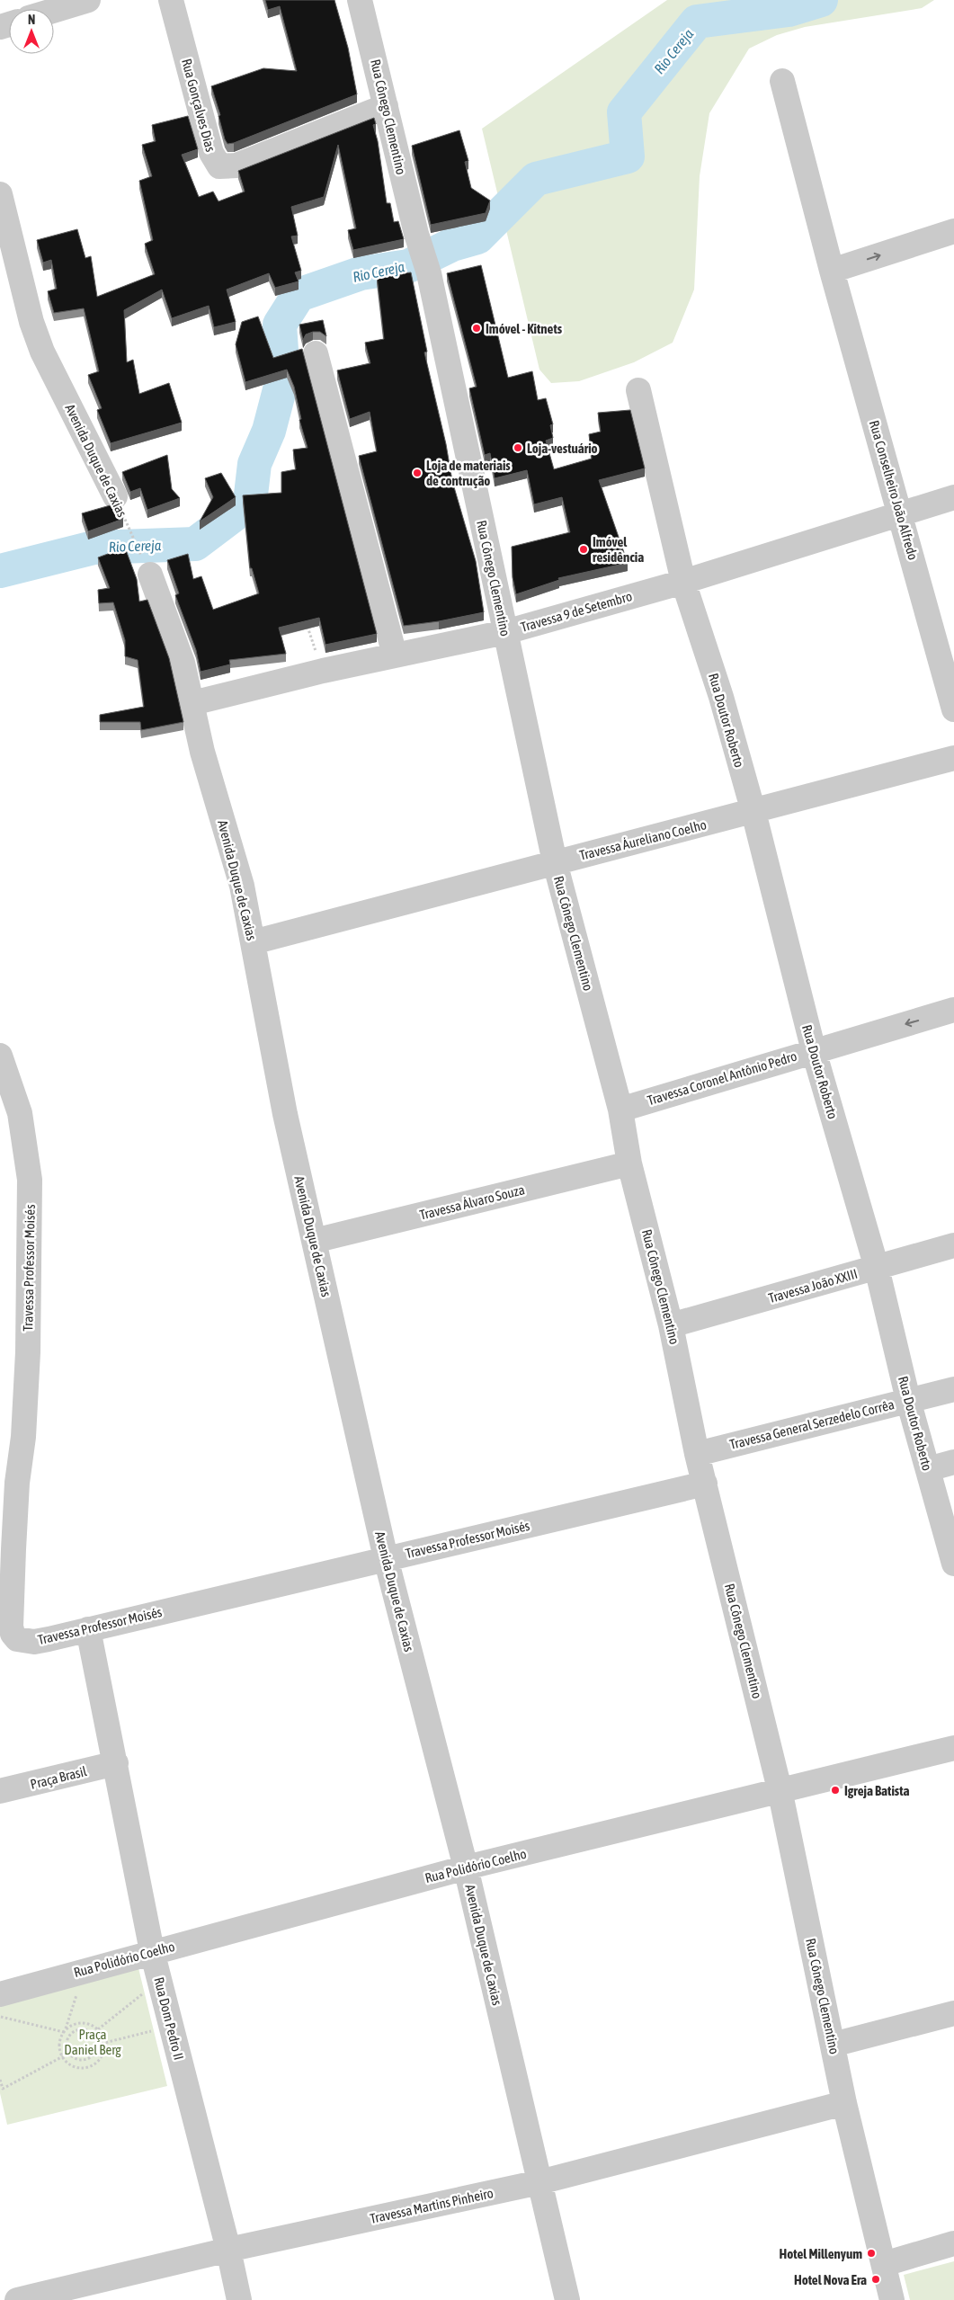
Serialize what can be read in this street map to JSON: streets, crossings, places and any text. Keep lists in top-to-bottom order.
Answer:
{
  "streets": {
    "street": [
      "Rua Gonçalves Dias",
      "Rua Cônego Clementino",
      "Avenida Duque de Caxias",
      "Rua Conselheiro João Alfredo",
      "Travessa 9 de Setembro",
      "Rua Doutor Roberto",
      "Travessa Áureliano Coelho",
      "Travessa Coronel Antônio Pedro",
      "Travessa Álvaro Souza",
      "Travessa Professor Moisés",
      "Travessa João XXIII",
      "Travessa General Serzedelo Corrêa",
      "Praça Brasil",
      "Rua Polidório Coelho",
      "Rua Dom Pedro II",
      "Travessa Martins Pinheiro"
    ]
  },
  "crossings": [
    ["Rua Gonçalves Dias", "Rua Cônego Clementino"],
    ["Rua Cônego Clementino", "Travessa 9 de Setembro"],
    ["Rua Cônego Clementino", "Travessa Áureliano Coelho"],
    ["Rua Cônego Clementino", "Travessa Coronel Antônio Pedro"],
    ["Rua Cônego Clementino", "Travessa Álvaro Souza"],
    ["Rua Cônego Clementino", "Travessa Professor Moisés"],
    ["Rua Cônego Clementino", "Travessa João XXIII"],
    ["Rua Cônego Clementino", "Travessa General Serzedelo Corrêa"],
    ["Rua Cônego Clementino", "Rua Polidório Coelho"],
    ["Rua Cônego Clementino", "Travessa Martins Pinheiro"],
    ["Avenida Duque de Caxias", "Travessa 9 de Setembro"],
    ["Avenida Duque de Caxias", "Travessa Áureliano Coelho"],
    ["Avenida Duque de Caxias", "Travessa Álvaro Souza"],
    ["Avenida Duque de Caxias", "Travessa Professor Moisés"],
    ["Avenida Duque de Caxias", "Rua Polidório Coelho"],
    ["Avenida Duque de Caxias", "Travessa Martins Pinheiro"],
    ["Rua Conselheiro João Alfredo", "Travessa 9 de Setembro"],
    ["Travessa 9 de Setembro", "Rua Doutor Roberto"],
    ["Rua Doutor Roberto", "Travessa Áureliano Coelho"],
    ["Rua Doutor Roberto", "Travessa Coronel Antônio Pedro"],
    ["Rua Doutor Roberto", "Travessa João XXIII"],
    ["Rua Doutor Roberto", "Travessa General Serzedelo Corrêa"],
    ["Travessa Professor Moisés", "Rua Dom Pedro II"],
    ["Praça Brasil", "Rua Dom Pedro II"],
    ["Rua Polidório Coelho", "Rua Dom Pedro II"],
    ["Rua Dom Pedro II", "Travessa Martins Pinheiro"]
  ],
  "one_way": ["Travessa Coronel Antônio Pedro"],
  "water": ["Rio Cereja"],
  "parks": ["Praça Daniel Berg"],
  "places": [
    "Imóvel - Kitnets",
    "Loja-vestuário",
    "Loja de materiais de contrução",
    "Imóvel residência",
    "Igreja Batista",
    "Hotel Millenyum",
    "Hotel Nova Era"
  ],
  "north": "top"
}
